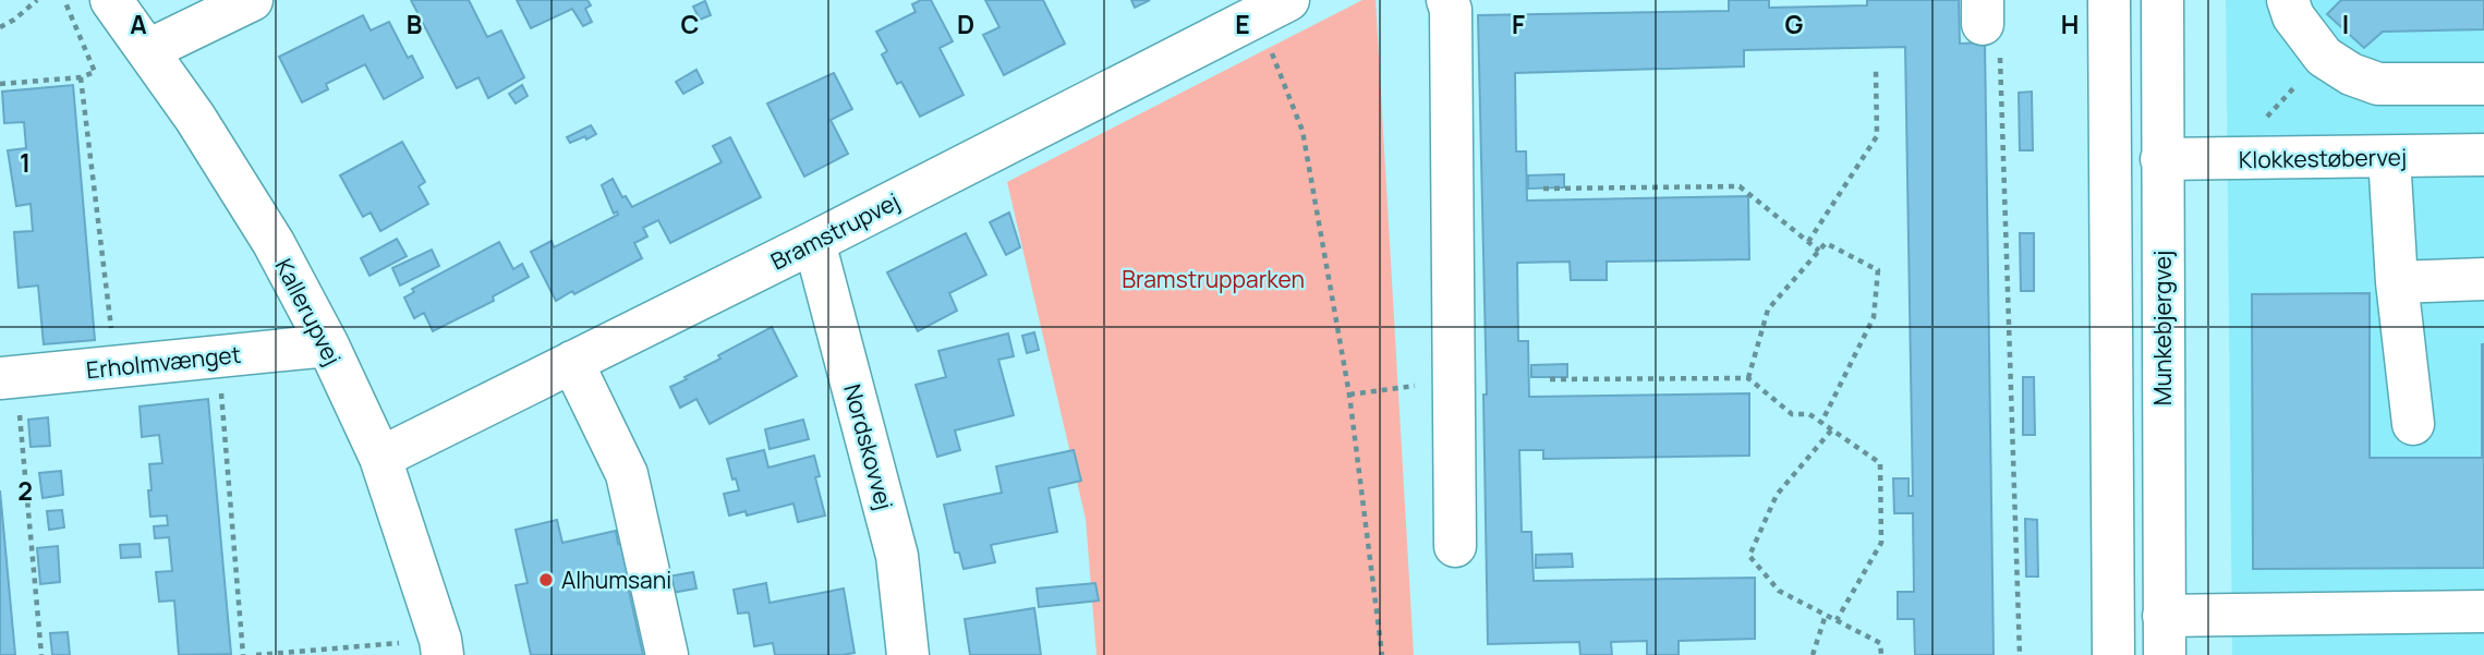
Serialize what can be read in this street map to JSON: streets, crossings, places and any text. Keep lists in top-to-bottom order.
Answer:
{
  "streets": {
    "street": [
      "Klokkestøbervej",
      "Bramstrupvej",
      "Kallerupvej",
      "Munkebjergvej",
      "Erholmvænget",
      "Nordskovvej"
    ]
  },
  "crossings": [
    ["Klokkestøbervej", "Munkebjergvej"],
    ["Bramstrupvej", "Kallerupvej"],
    ["Bramstrupvej", "Nordskovvej"],
    ["Kallerupvej", "Erholmvænget"]
  ],
  "parks": ["Bramstrupparken"],
  "places": ["Alhumsani"],
  "grid": {
    "columns": [
      "A",
      "B",
      "C",
      "D",
      "E",
      "F",
      "G",
      "H",
      "I"
    ],
    "rows": ["1", "2"]
  }
}
